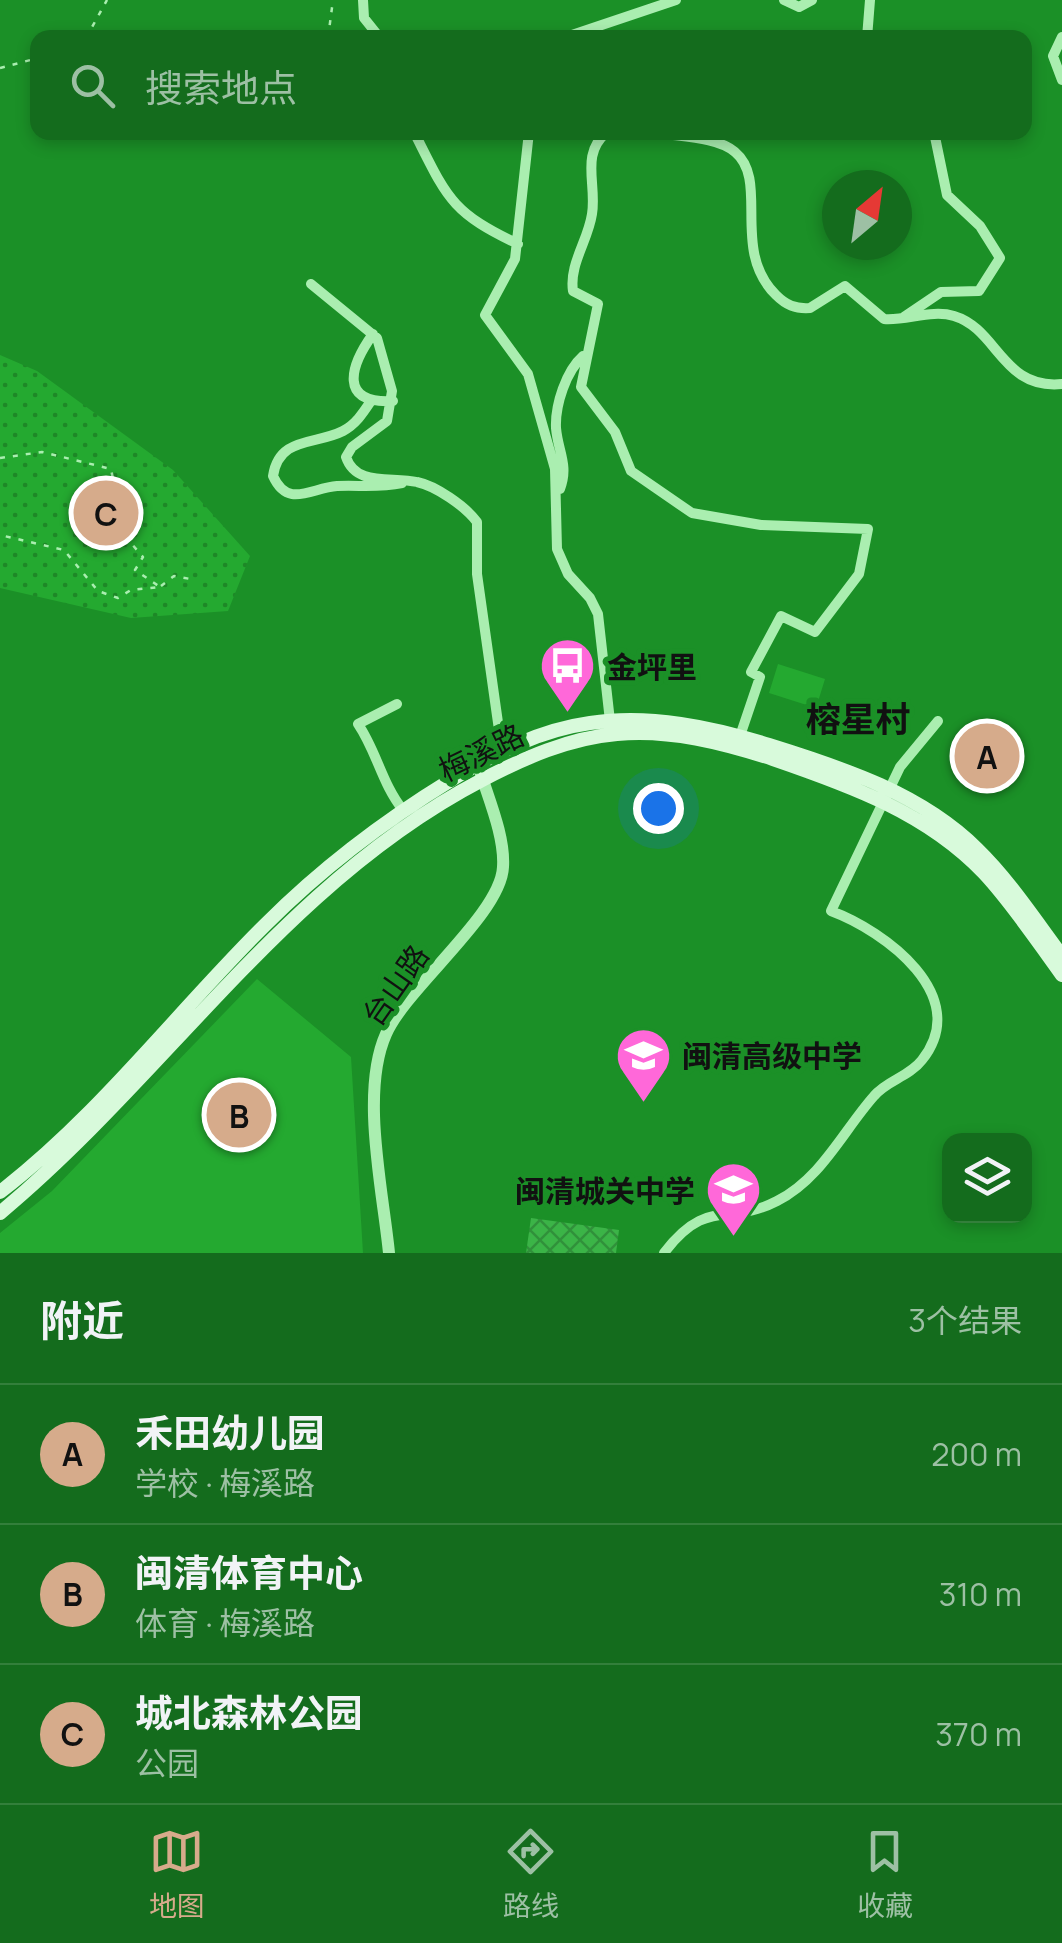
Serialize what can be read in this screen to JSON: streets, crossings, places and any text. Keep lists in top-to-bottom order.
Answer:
{
  "streets": {
    "main road": ["梅溪路"],
    "street": ["台山路"]
  },
  "crossings": [
    ["梅溪路", "台山路"]
  ],
  "districts": ["榕星村"],
  "places": {
    "bus stop": ["金坪里"],
    "school or university": ["闽清高级中学", "闽清城关中学"]
  },
  "north": "top right",
  "page": {
    "search": "搜索地点",
    "pins": ["C", "A", "B"],
    "heading": ["附近", "3个结果"],
    "list": [
      {
        "mark": "A",
        "name": "禾田幼儿园",
        "note": "学校 · 梅溪路",
        "value": "200 m"
      },
      {
        "mark": "B",
        "name": "闽清体育中心",
        "note": "体育 · 梅溪路",
        "value": "310 m"
      },
      {
        "mark": "C",
        "name": "城北森林公园",
        "note": "公园",
        "value": "370 m"
      }
    ],
    "nav": ["地图", "路线", "收藏"]
  }
}
